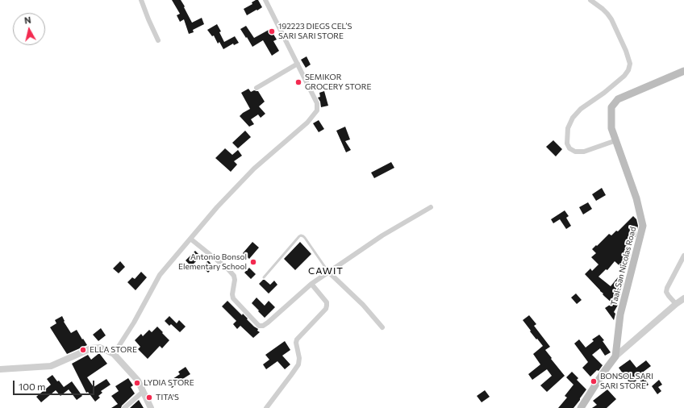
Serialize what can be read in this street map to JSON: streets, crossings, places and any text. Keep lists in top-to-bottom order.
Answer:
{
  "streets": {
    "main road": ["Taal-San Nicolas Road"]
  },
  "districts": ["CAWIT"],
  "places": [
    "192223 DIEGS CEL’S SARI SARI STORE",
    "SEMIKOR GROCERY STORE",
    "Antonio Bonsol Elementary School",
    "ELLA STORE",
    "BONSOL SARI SARI STORE",
    "LYDIA STORE",
    "TITA'S"
  ],
  "scale_bar": "100 m",
  "north": "top"
}
